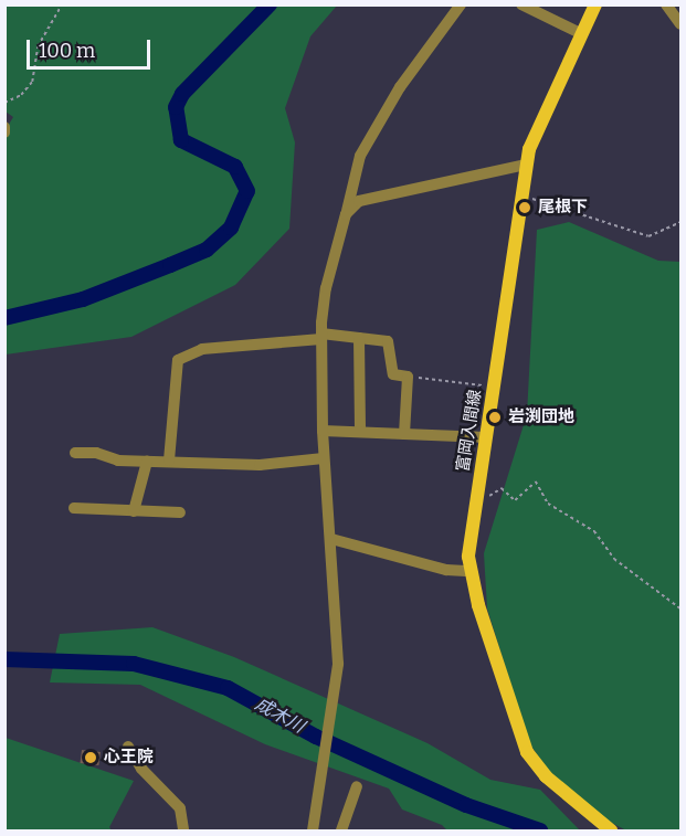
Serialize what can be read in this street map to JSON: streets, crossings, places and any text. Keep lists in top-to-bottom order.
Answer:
{
  "streets": {
    "main road": ["富岡入間線"]
  },
  "water": ["成木川"],
  "places": ["尾根下", "岩渕団地", "心王院"],
  "scale_bar": "100 m"
}
